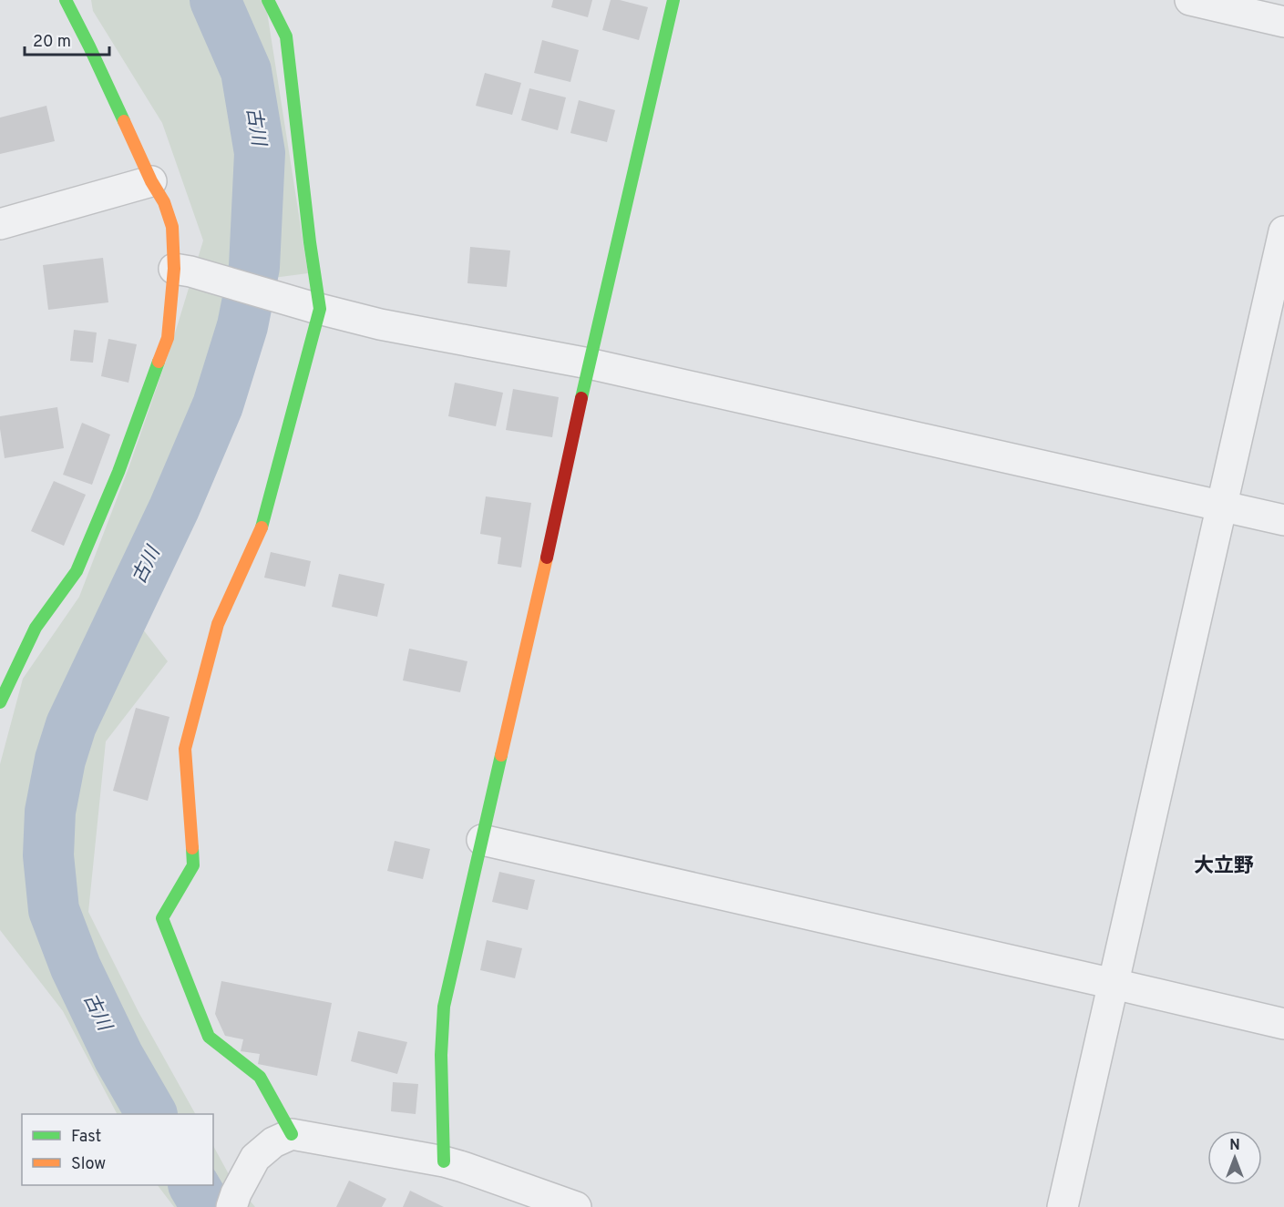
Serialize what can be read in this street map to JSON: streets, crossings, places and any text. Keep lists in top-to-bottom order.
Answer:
{
  "districts": ["大立野"],
  "water": ["古川"],
  "legend": ["Fast", "Slow"],
  "scale_bar": "20 m",
  "north": "top"
}
